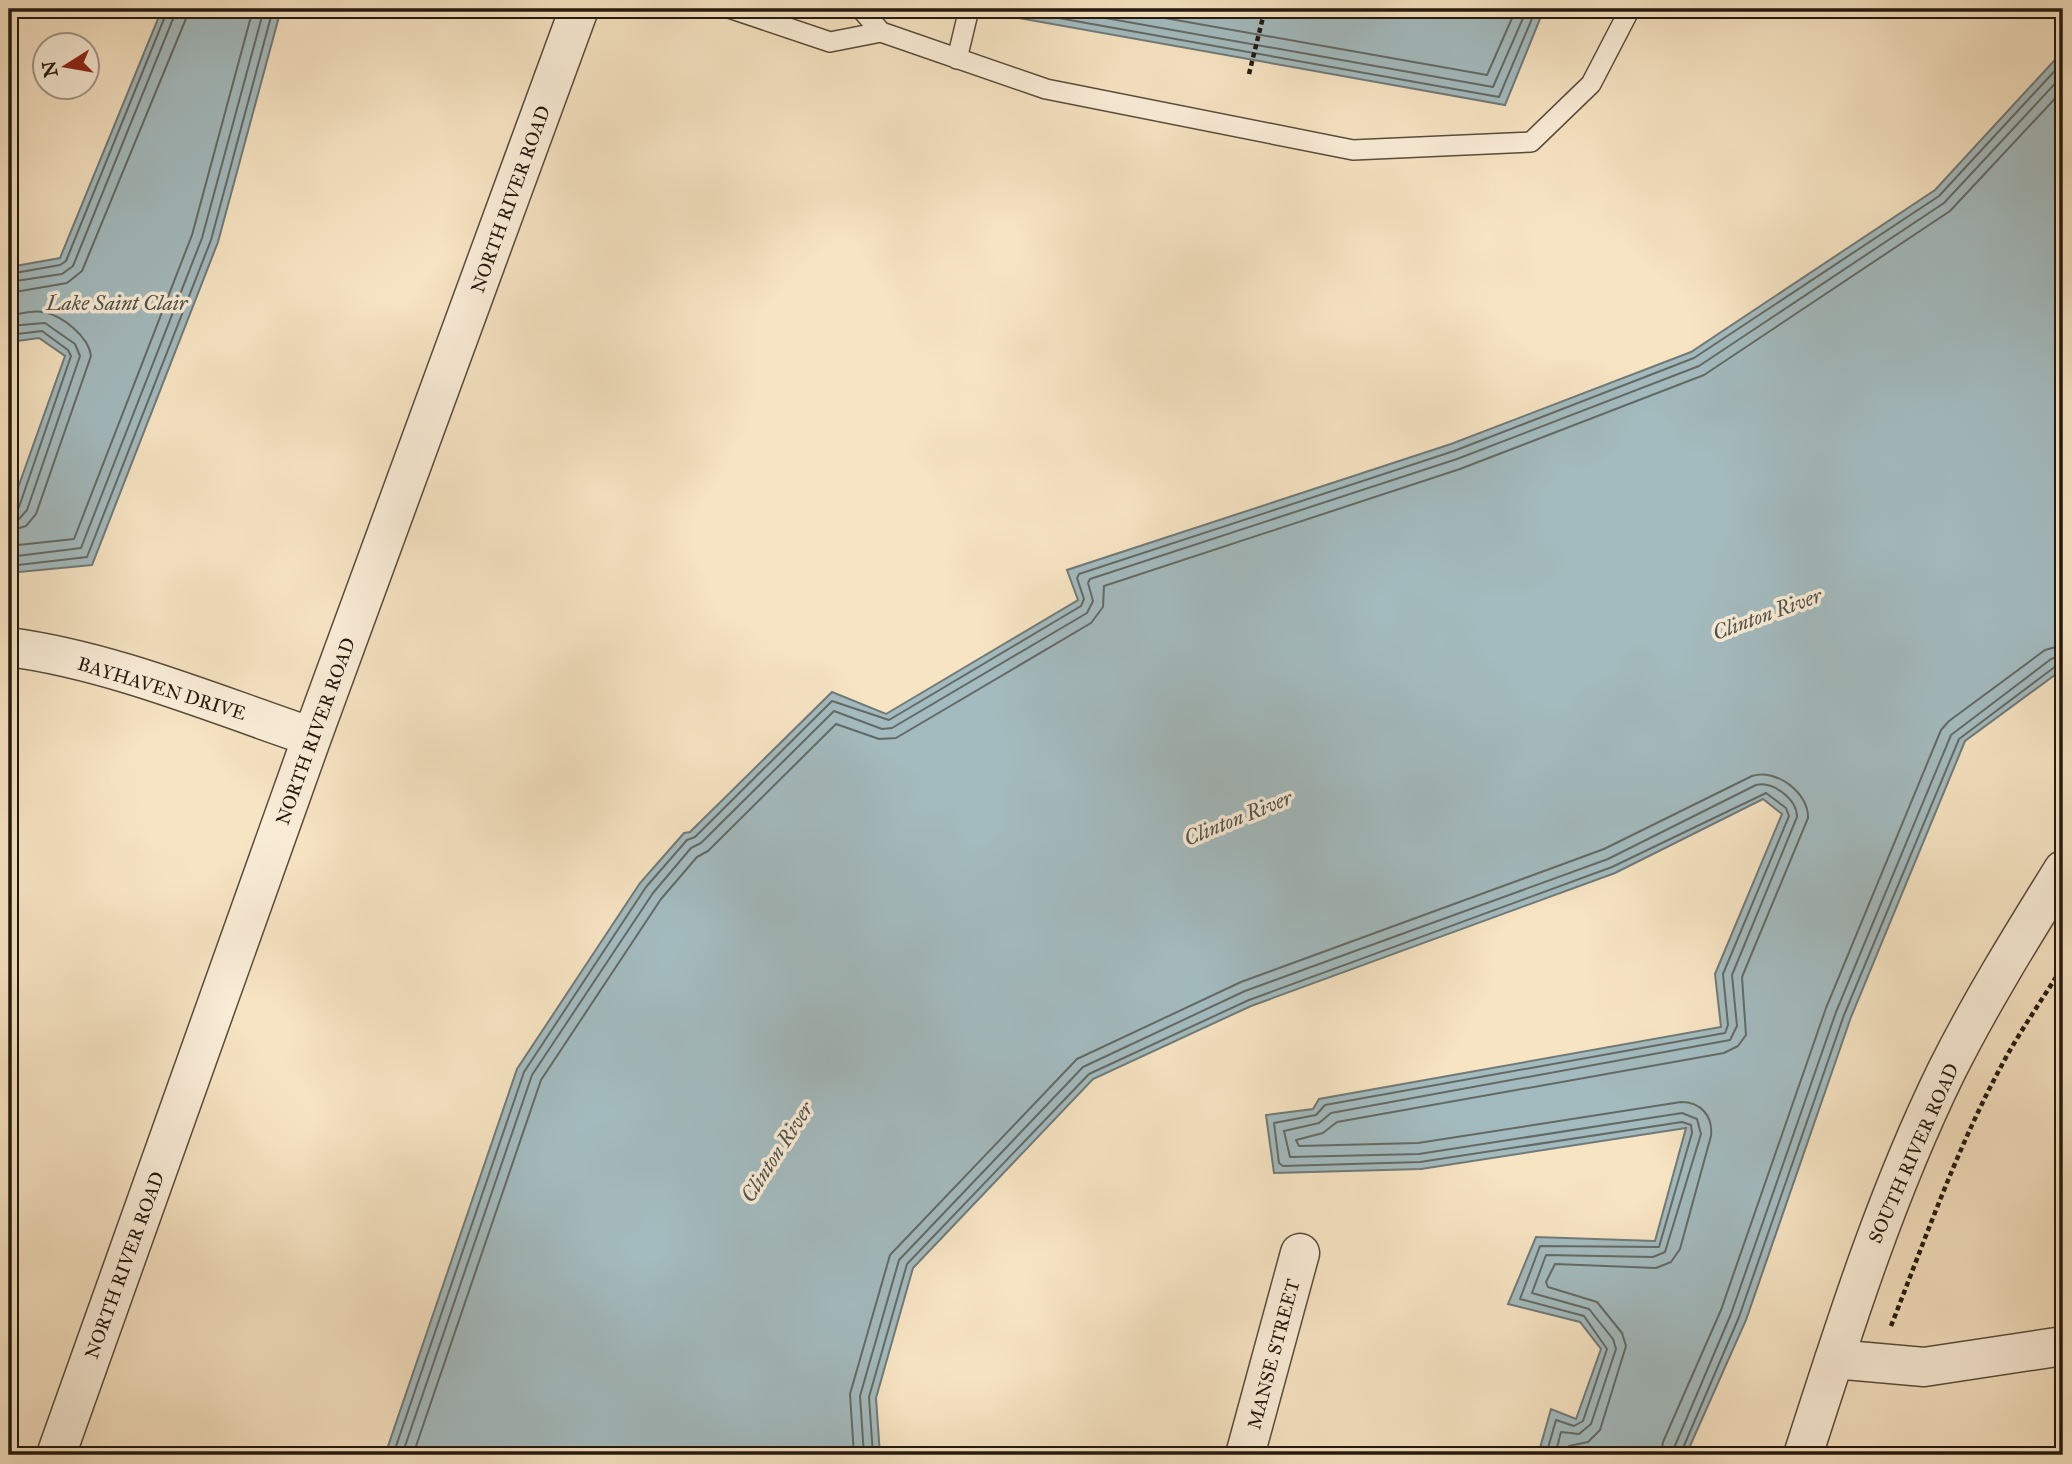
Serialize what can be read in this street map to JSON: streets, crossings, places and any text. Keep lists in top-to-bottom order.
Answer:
{
  "streets": {
    "street": [
      "NORTH RIVER ROAD",
      "BAYHAVEN DRIVE",
      "SOUTH RIVER ROAD",
      "MANSE STREET"
    ]
  },
  "crossings": [
    ["NORTH RIVER ROAD", "BAYHAVEN DRIVE"]
  ],
  "water": ["Lake Saint Clair", "Clinton River"],
  "north": "left"
}
